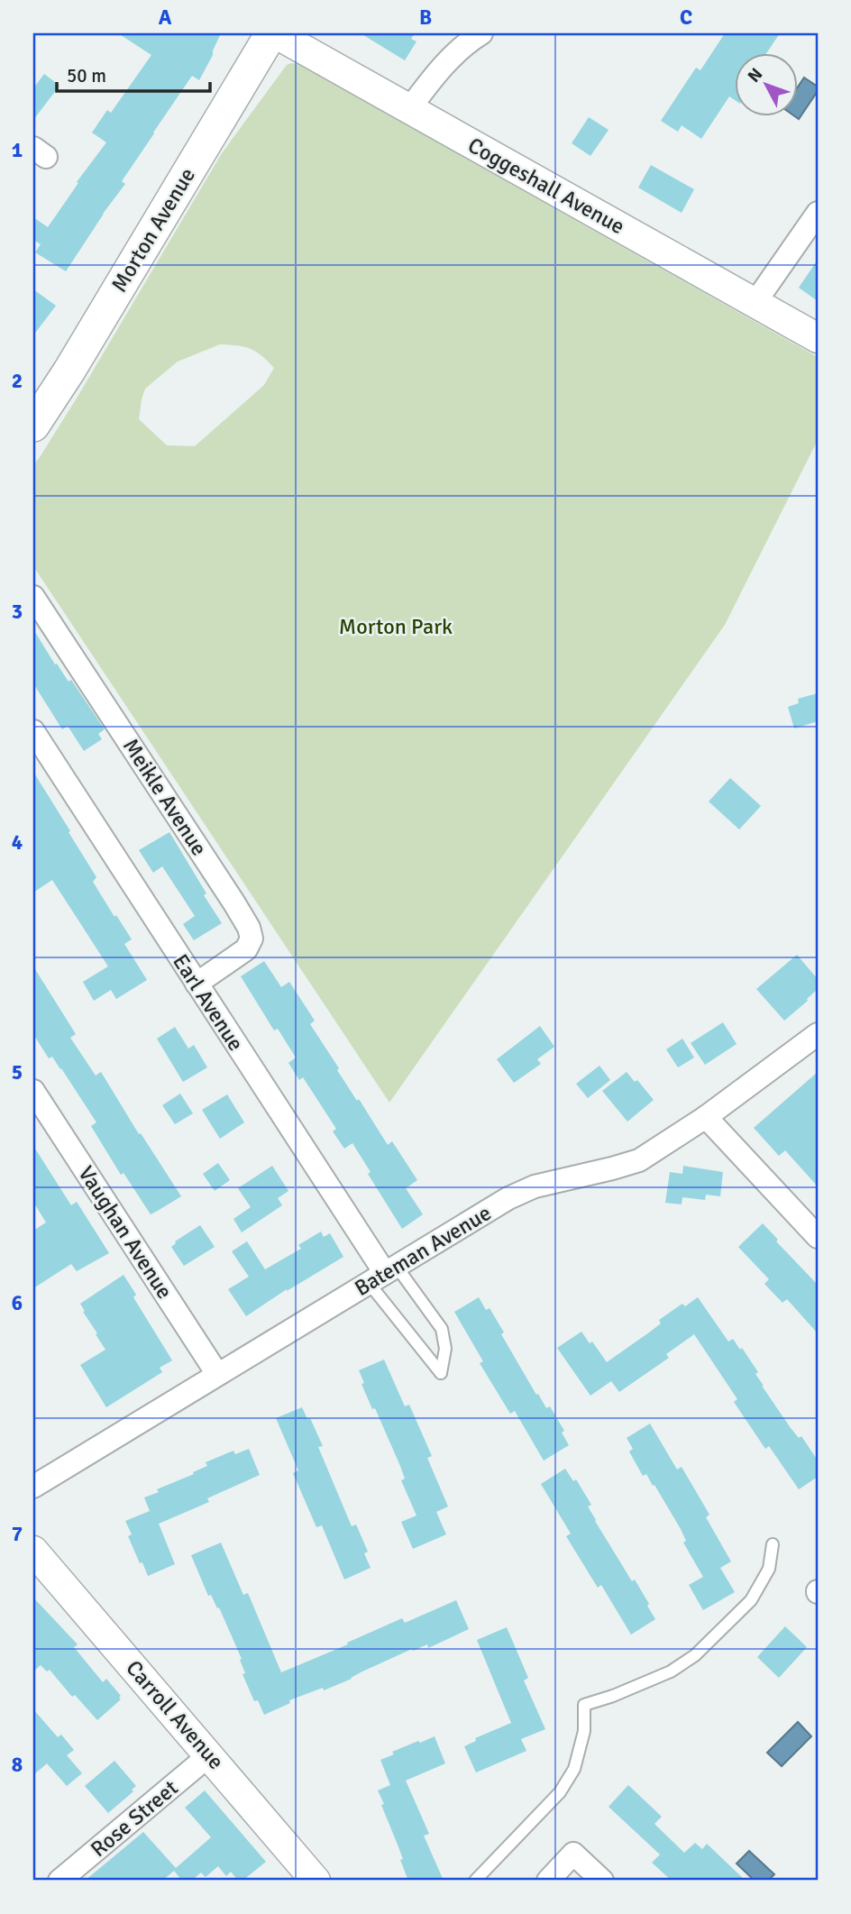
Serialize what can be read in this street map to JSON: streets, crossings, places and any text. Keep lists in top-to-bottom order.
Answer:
{
  "streets": {
    "main road": ["Morton Avenue"],
    "street": [
      "Coggeshall Avenue",
      "Meikle Avenue",
      "Earl Avenue",
      "Vaughan Avenue",
      "Bateman Avenue",
      "Carroll Avenue",
      "Rose Street"
    ]
  },
  "crossings": [
    ["Coggeshall Avenue", "Morton Avenue"],
    ["Meikle Avenue", "Earl Avenue"],
    ["Earl Avenue", "Bateman Avenue"],
    ["Vaughan Avenue", "Bateman Avenue"],
    ["Carroll Avenue", "Rose Street"]
  ],
  "parks": ["Morton Park"],
  "scale_bar": "50 m",
  "north": "top left",
  "grid": {
    "columns": ["A", "B", "C"],
    "rows": [
      "1",
      "2",
      "3",
      "4",
      "5",
      "6",
      "7",
      "8"
    ]
  }
}
